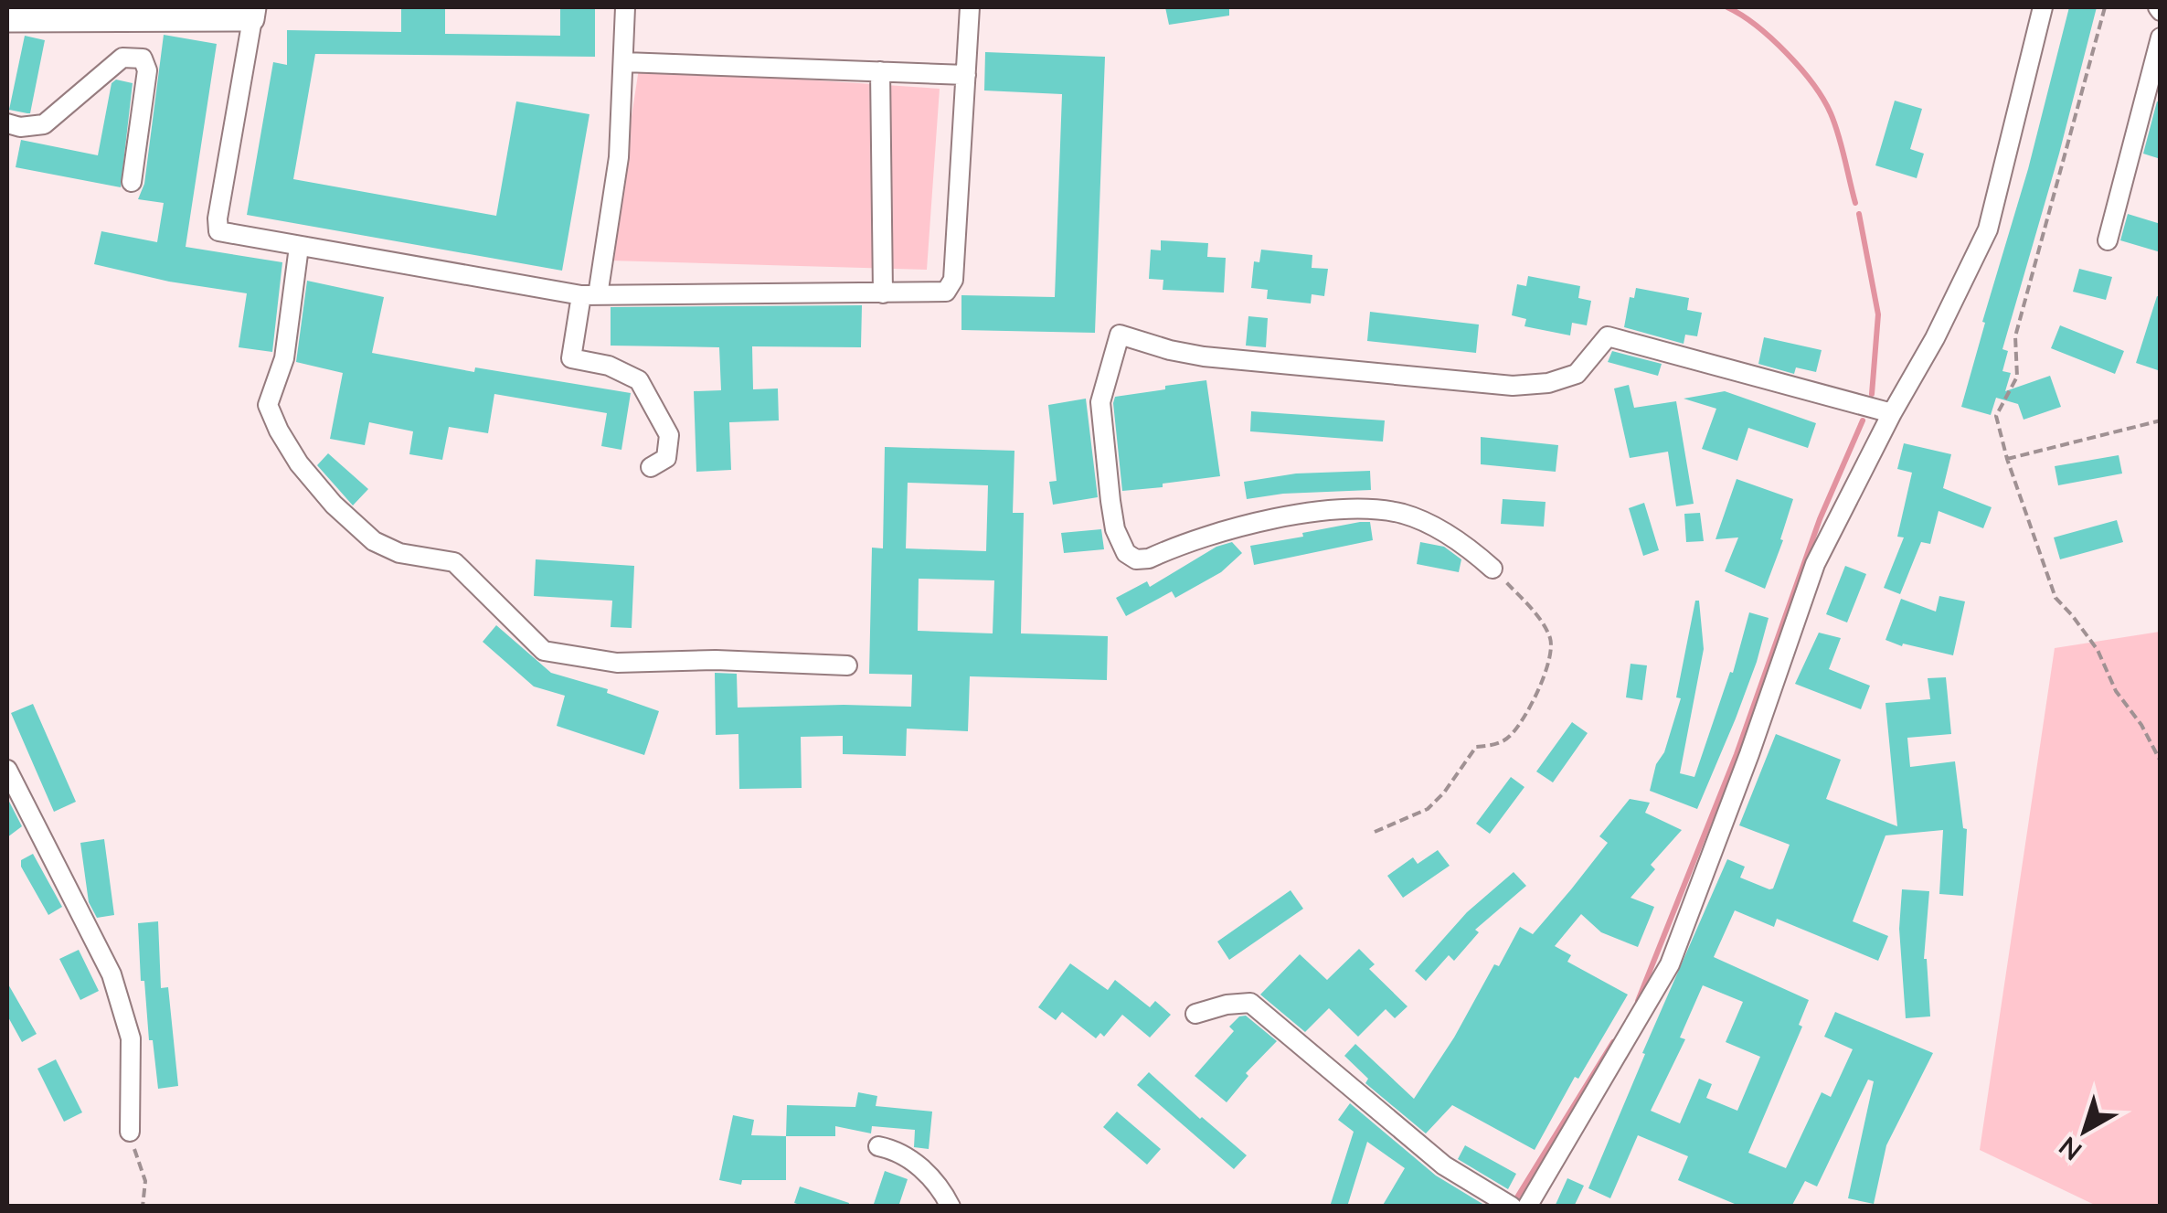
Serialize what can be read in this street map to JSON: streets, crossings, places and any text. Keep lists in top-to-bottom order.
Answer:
{
  "north": "bottom left"
}
